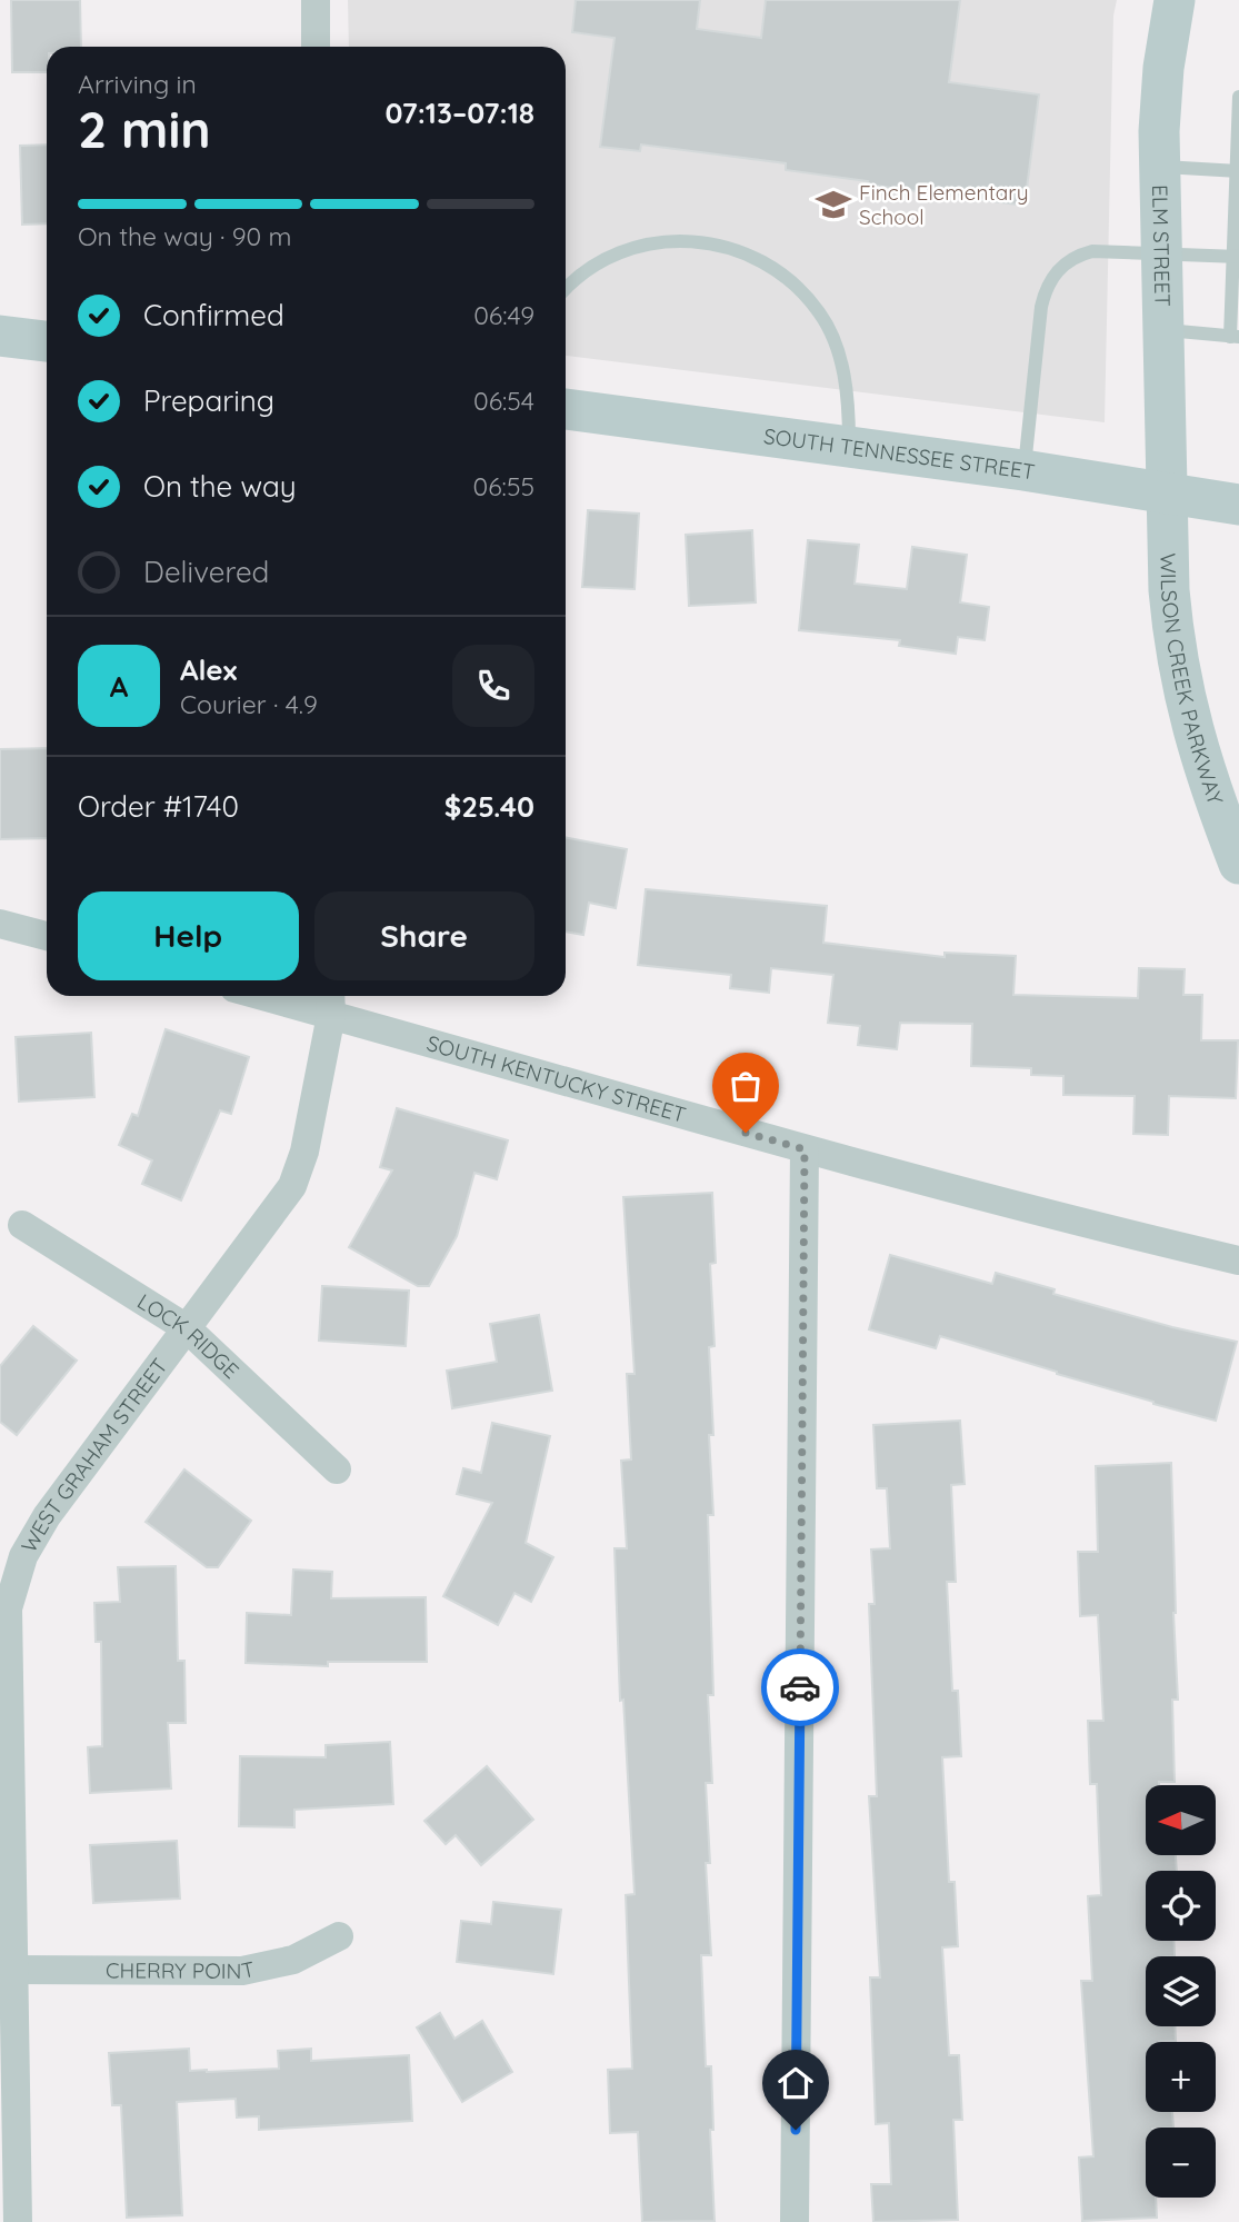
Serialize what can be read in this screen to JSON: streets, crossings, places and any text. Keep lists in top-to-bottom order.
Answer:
{
  "streets": {
    "main road": ["ELM STREET", "SOUTH TENNESSEE STREET", "WILSON CREEK PARKWAY"],
    "street": [
      "SOUTH KENTUCKY STREET",
      "LOCK RIDGE",
      "WEST GRAHAM STREET",
      "CHERRY POINT"
    ]
  },
  "crossings": [
    ["ELM STREET", "SOUTH TENNESSEE STREET"],
    ["ELM STREET", "WILSON CREEK PARKWAY"],
    ["SOUTH TENNESSEE STREET", "WILSON CREEK PARKWAY"],
    ["SOUTH KENTUCKY STREET", "WEST GRAHAM STREET"],
    ["LOCK RIDGE", "WEST GRAHAM STREET"],
    ["WEST GRAHAM STREET", "CHERRY POINT"]
  ],
  "places": {
    "school or university": ["Finch Elementary School"]
  },
  "north": "left",
  "page": {
    "heading": ["2 min", "Arriving in", "07:13–07:18"],
    "panel": [
      "Alex",
      "Courier · 4.9",
      "Order #1740",
      "$25.40"
    ],
    "bar": "On the way · 90 m",
    "list": [
      ["Confirmed", "06:49"],
      ["Preparing", "06:54"],
      ["On the way", "06:55"],
      "Delivered"
    ],
    "round": "A",
    "buttons": ["Help", "Share"],
    "map_buttons": ["+", "−"]
  }
}
